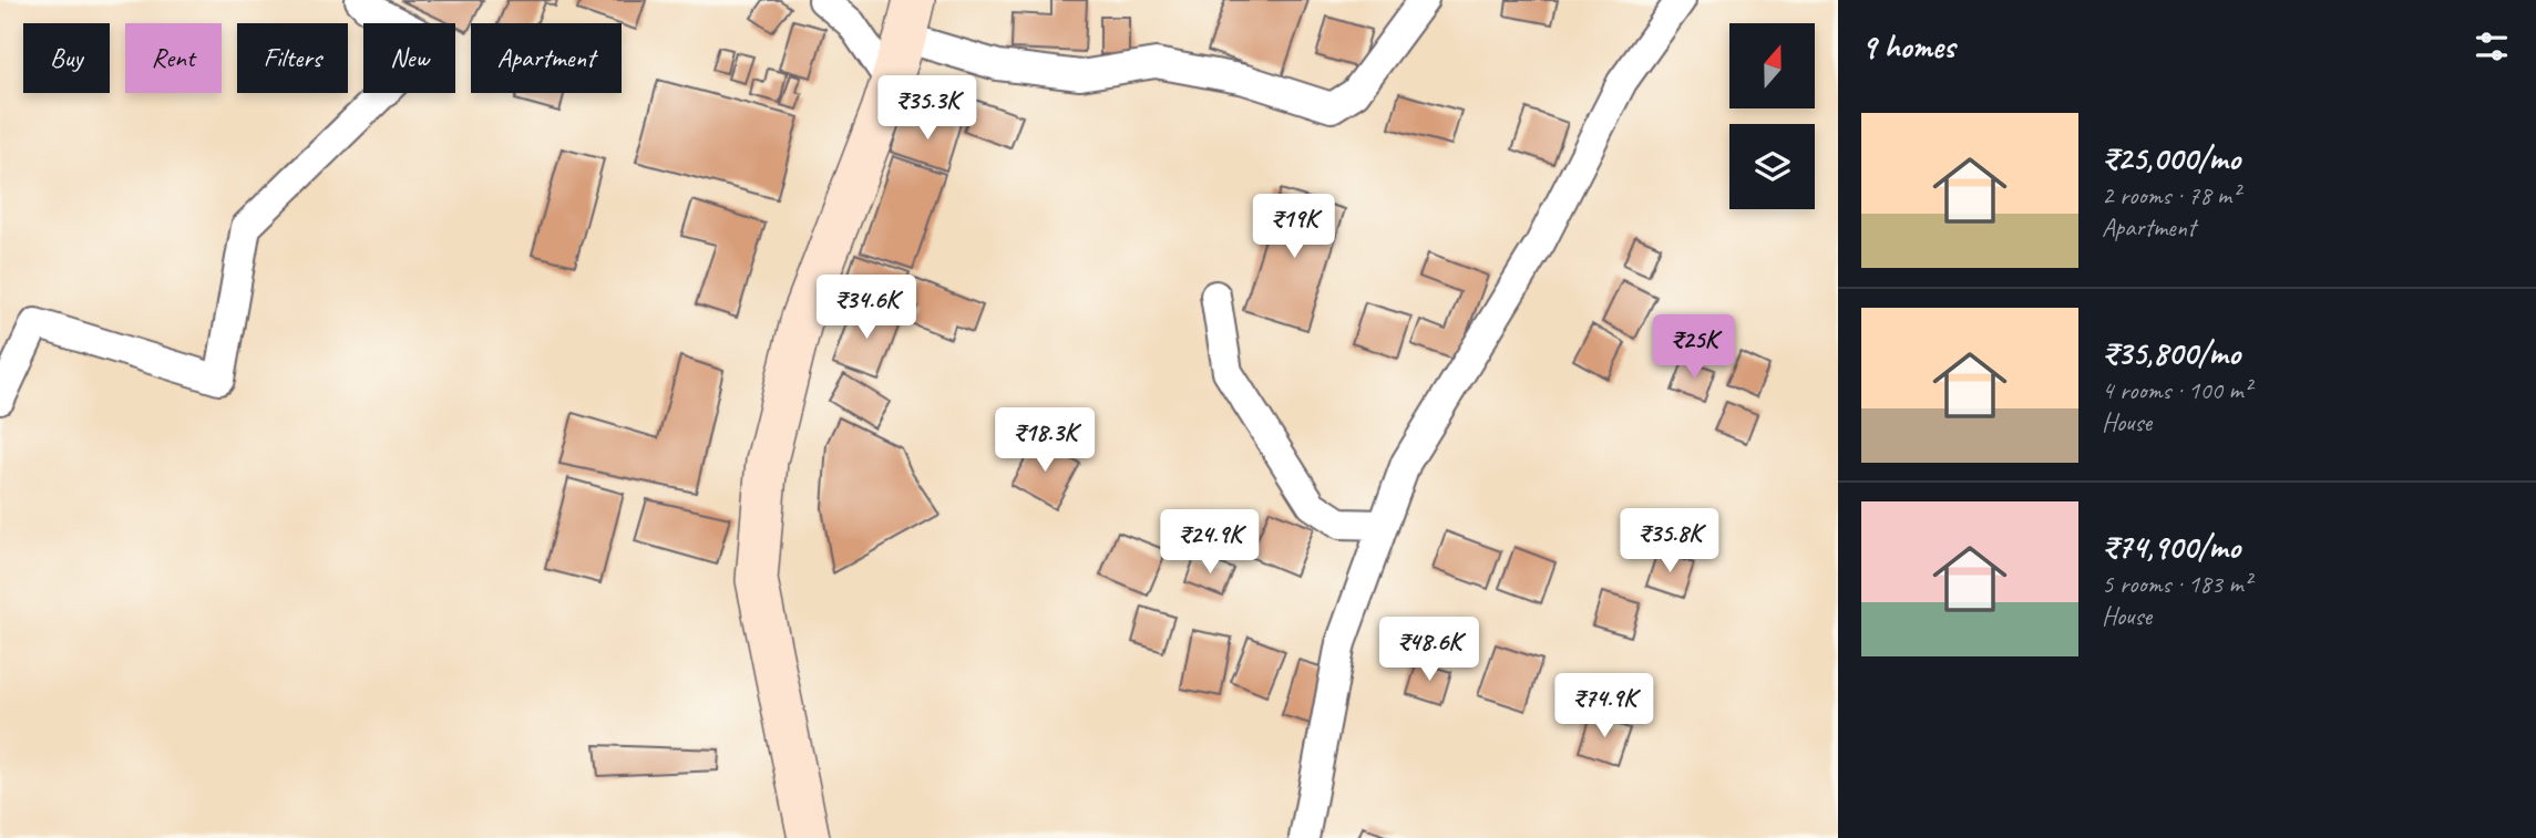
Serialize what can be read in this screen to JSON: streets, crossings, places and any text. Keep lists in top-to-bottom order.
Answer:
{
  "north": "top",
  "page": {
    "heading": "9 homes",
    "chip": [
      "Buy",
      "Rent",
      "Filters",
      "New",
      "Apartment"
    ],
    "price": [
      "₹35.3K",
      "₹19K",
      "₹34.6K",
      "₹25K",
      "₹18.3K",
      "₹35.8K",
      "₹24.9K",
      "₹48.6K",
      "₹74.9K"
    ],
    "list": [
      {
        "name": "₹25,000/mo",
        "note": "2 rooms · 78 m² · Apartment"
      },
      {
        "name": "₹35,800/mo",
        "note": "4 rooms · 100 m² · House"
      },
      {
        "name": "₹74,900/mo",
        "note": "5 rooms · 183 m² · House"
      }
    ]
  }
}
